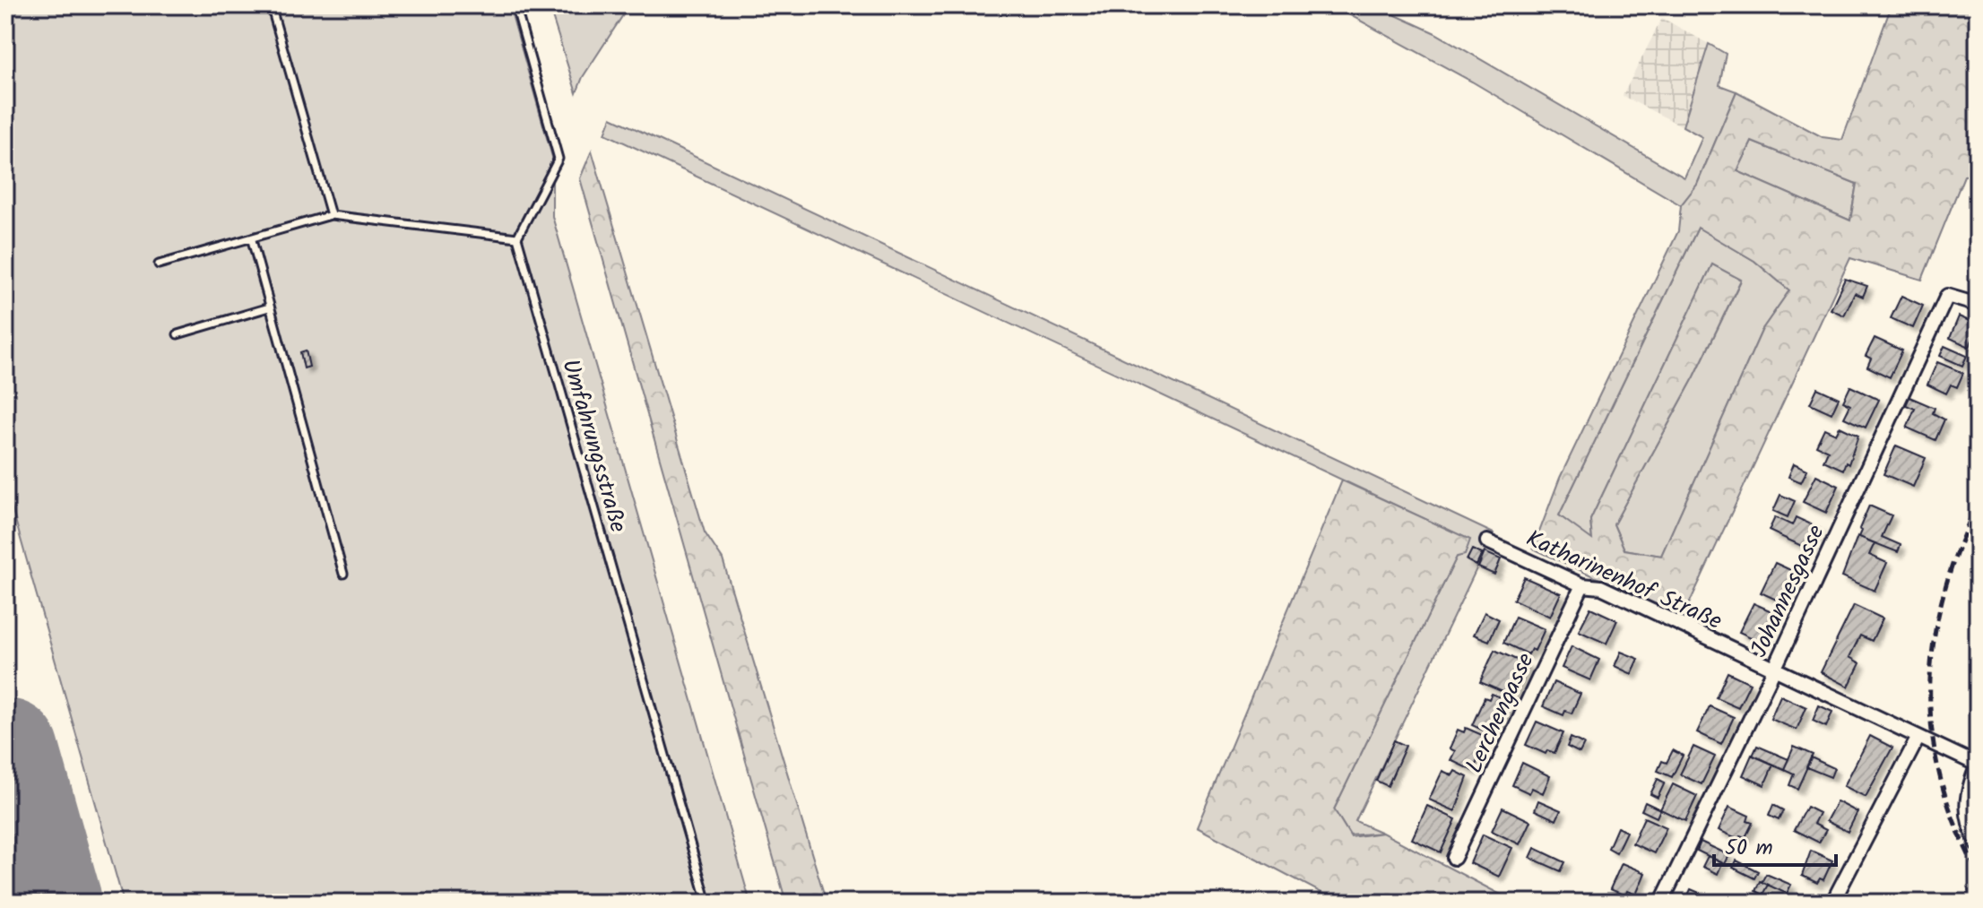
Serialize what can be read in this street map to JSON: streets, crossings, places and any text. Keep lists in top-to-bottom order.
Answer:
{
  "streets": {
    "street": ["Katharinenhof Straße", "Johannesgasse", "Lerchengasse"],
    "lane": ["Umfahrungsstraße"]
  },
  "crossings": [
    ["Katharinenhof Straße", "Johannesgasse"],
    ["Katharinenhof Straße", "Lerchengasse"]
  ],
  "scale_bar": "50 m"
}
